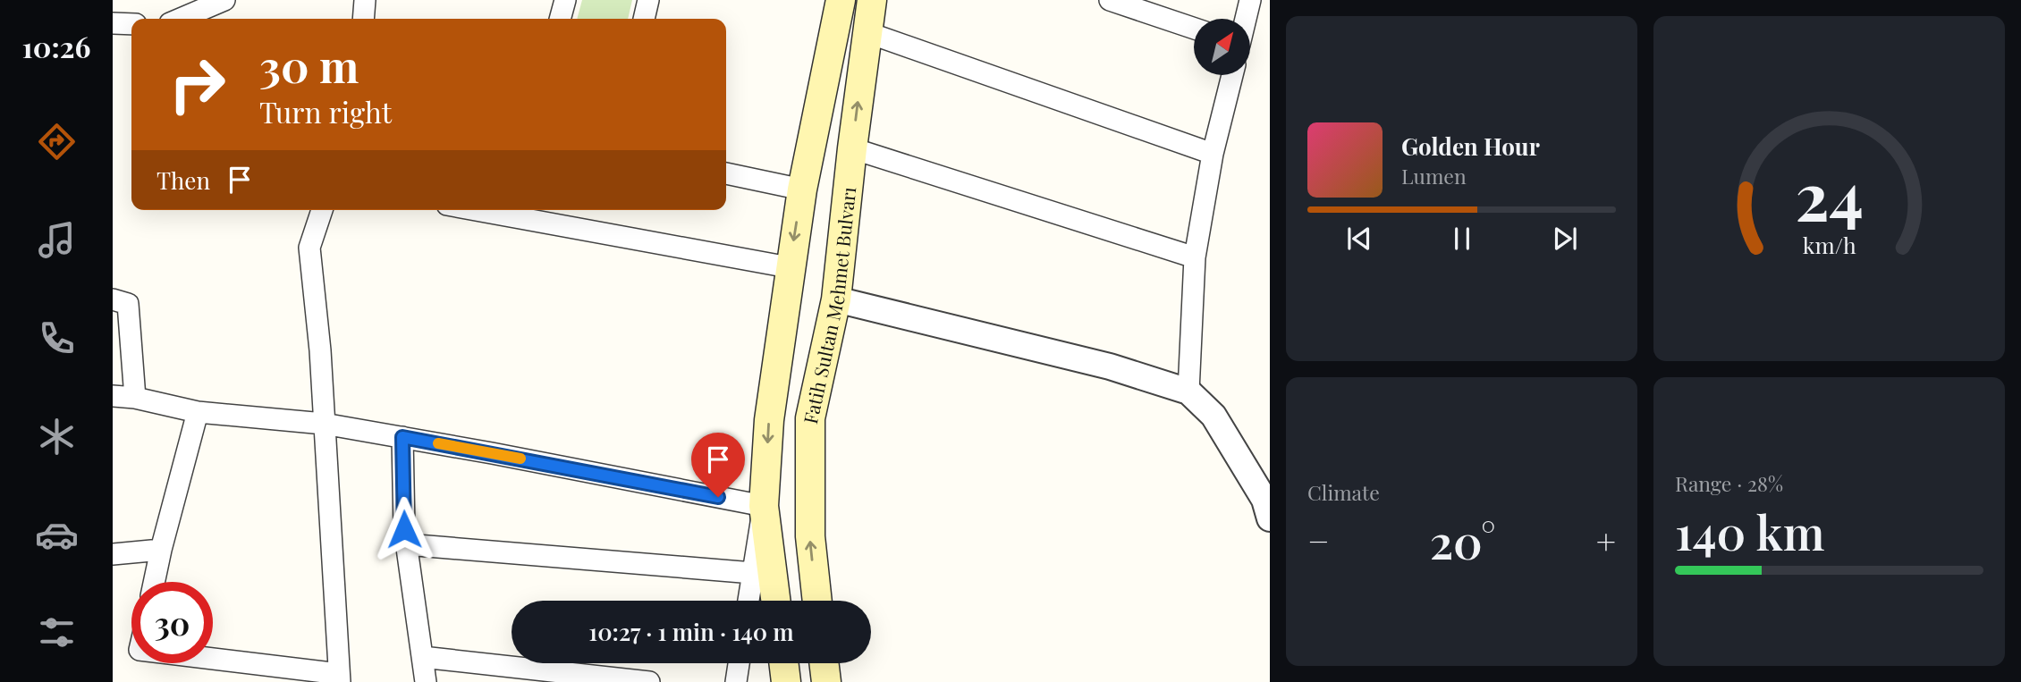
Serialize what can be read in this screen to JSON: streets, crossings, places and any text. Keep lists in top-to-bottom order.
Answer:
{
  "streets": {
    "main road": ["Fatih Sultan Mehmet Bulvarı"]
  },
  "north": "top right",
  "page": {
    "tabs": "10:26",
    "turn": ["30 m", "Turn right"],
    "song": ["Golden Hour", "Lumen"],
    "then": "Then",
    "tile": [
      "Climate",
      ["Range · 28%", "140 km"]
    ],
    "heat": ["−", "20°", "+"],
    "limit": "30",
    "trip": "10:27 · 1 min · 140 m",
    "gauge": ["24", "km/h"]
  }
}
